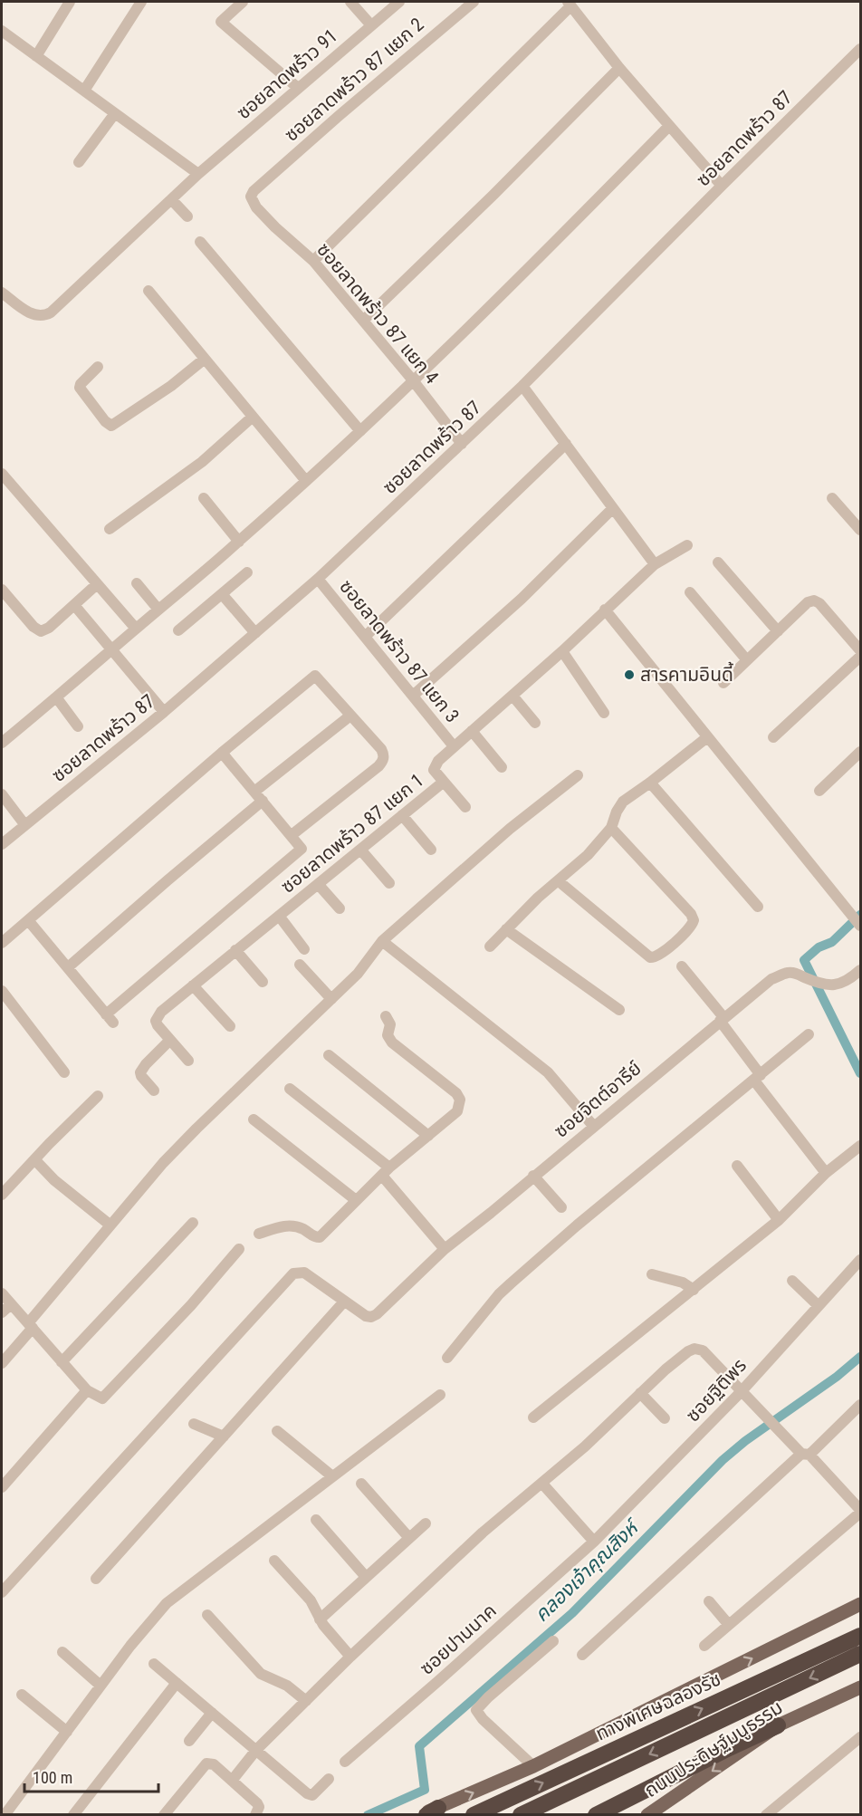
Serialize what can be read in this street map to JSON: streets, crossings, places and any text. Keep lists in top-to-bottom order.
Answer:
{
  "streets": {
    "highway": ["ทางพิเศษฉลองรัช"],
    "main road": ["ถนนประดิษฐ์มนูธรรม"],
    "street": [
      "ซอยลาดพร้าว 91",
      "ซอยลาดพร้าว 87 แยก 2",
      "ซอยลาดพร้าว 87",
      "ซอยลาดพร้าว 87 แยก 4",
      "ซอยลาดพร้าว 87 แยก 3",
      "ซอยลาดพร้าว 87 แยก 1",
      "ซอยจิตต์อารีย์",
      "ซอยฐิติพร",
      "ซอยปานนาค"
    ]
  },
  "crossings": [
    ["ซอยลาดพร้าว 87 แยก 2", "ซอยลาดพร้าว 87 แยก 4"],
    ["ซอยลาดพร้าว 87", "ซอยลาดพร้าว 87 แยก 4"],
    ["ซอยลาดพร้าว 87", "ซอยลาดพร้าว 87 แยก 3"],
    ["ซอยลาดพร้าว 87 แยก 3", "ซอยลาดพร้าว 87 แยก 1"],
    ["ซอยฐิติพร", "ซอยปานนาค"]
  ],
  "water": ["คลองเจ้าคุณสิงห์"],
  "places": ["สารคามอินดี้"],
  "scale_bar": "100 m"
}
